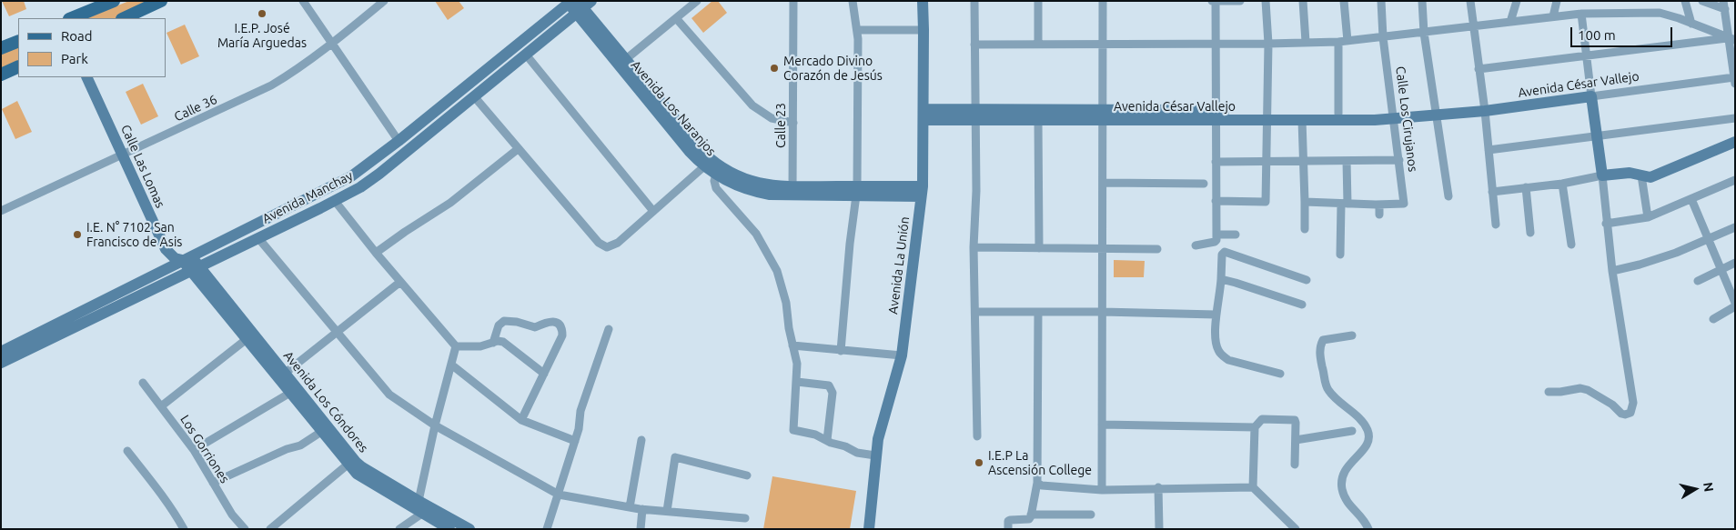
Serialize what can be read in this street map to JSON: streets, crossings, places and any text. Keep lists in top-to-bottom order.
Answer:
{
  "streets": {
    "street": [
      "Avenida César Vallejo",
      "Calle 36",
      "Avenida Los Naranjos",
      "Calle Los Cirujanos",
      "Calle 23",
      "Calle Las Lomas",
      "Avenida Manchay",
      "Avenida La Unión",
      "Avenida Los Cóndores",
      "Los Gorriones"
    ]
  },
  "crossings": [
    ["Avenida César Vallejo", "Calle Los Cirujanos"],
    ["Avenida César Vallejo", "Avenida La Unión"],
    ["Calle 36", "Calle Las Lomas"],
    ["Avenida Los Naranjos", "Calle 23"],
    ["Avenida Los Naranjos", "Avenida Manchay"],
    ["Avenida Los Naranjos", "Avenida La Unión"],
    ["Calle Las Lomas", "Avenida Manchay"],
    ["Calle Las Lomas", "Avenida Los Cóndores"],
    ["Avenida Manchay", "Avenida Los Cóndores"]
  ],
  "places": [
    "I.E.P. José María Arguedas",
    "Mercado Divino Corazón de Jesús",
    "I.E. N° 7102 San Francisco de Asis",
    "I.E.P La Ascensión College"
  ],
  "legend": ["Road", "Park"],
  "scale_bar": "100 m",
  "north": "right"
}
